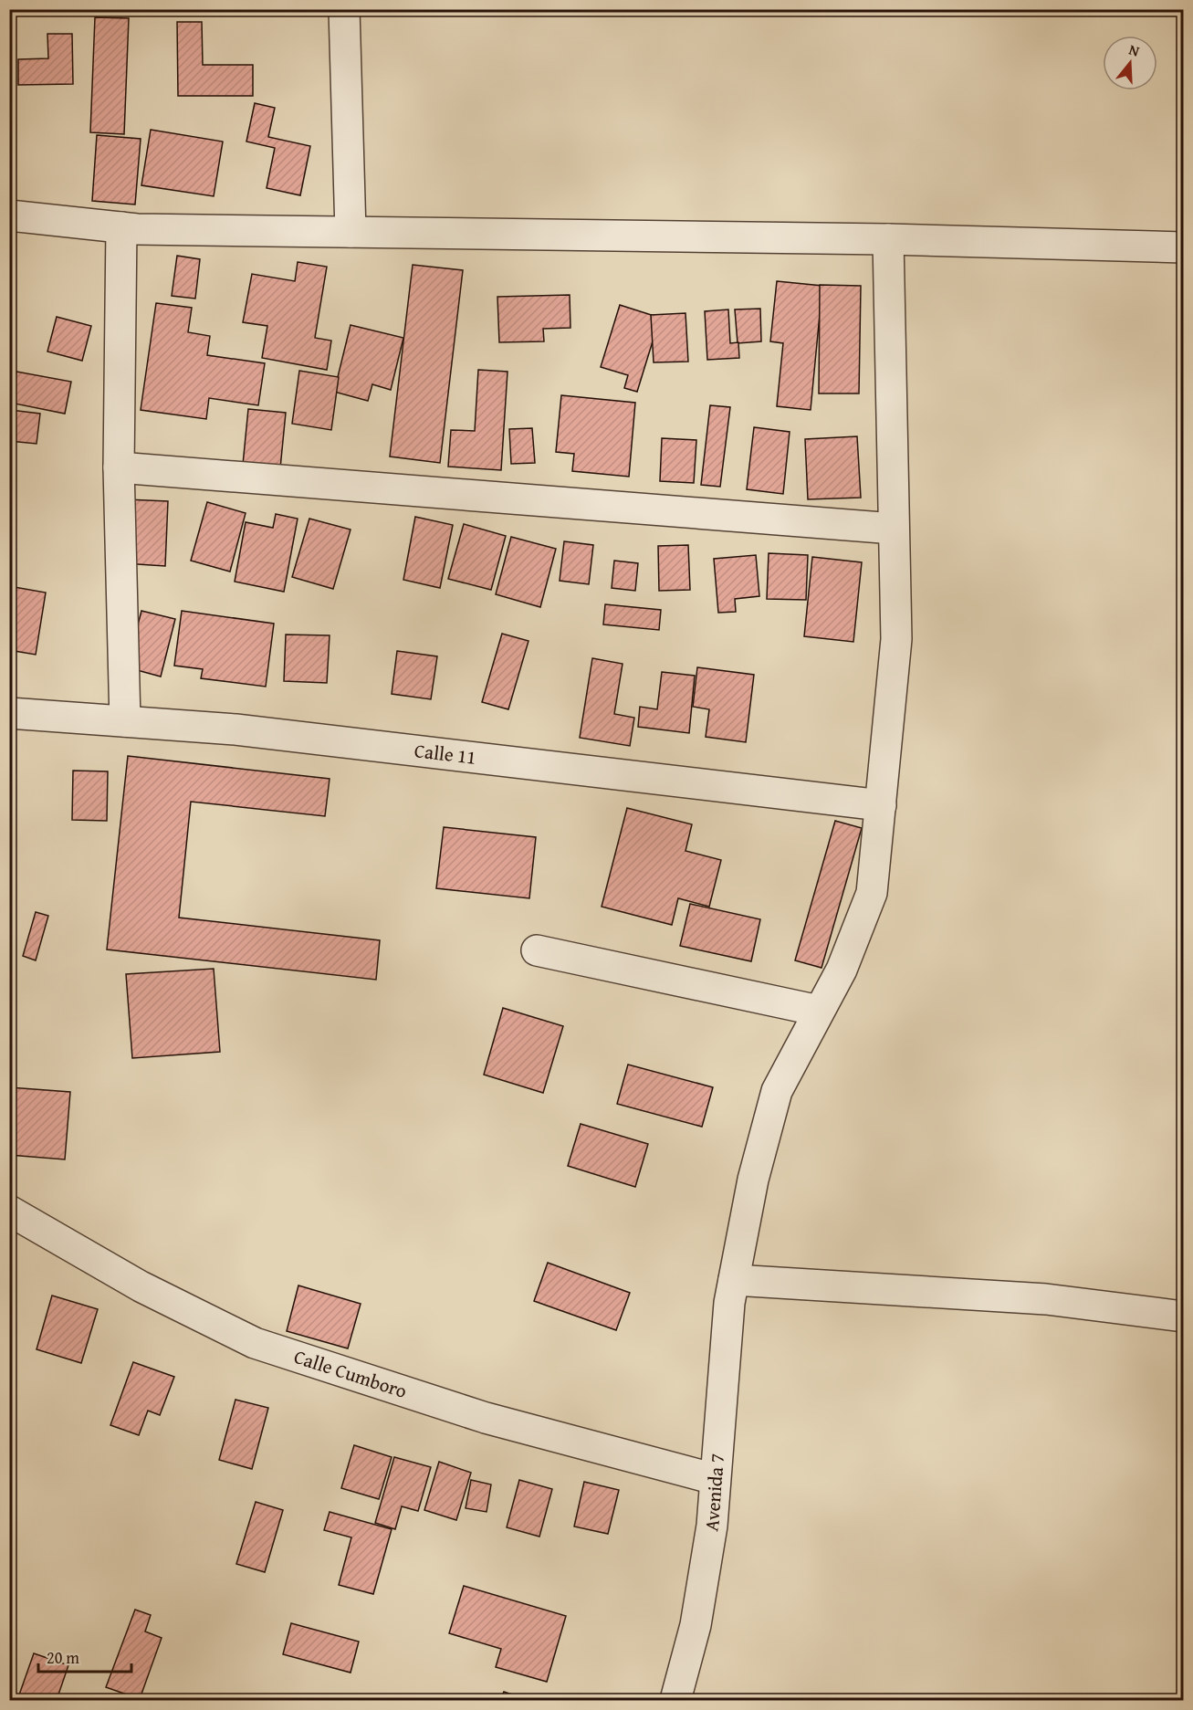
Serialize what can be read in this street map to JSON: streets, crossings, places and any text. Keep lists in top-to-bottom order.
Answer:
{
  "streets": {
    "street": ["Calle 11", "Calle Cumboro", "Avenida 7"]
  },
  "crossings": [
    ["Calle 11", "Avenida 7"],
    ["Calle Cumboro", "Avenida 7"]
  ],
  "scale_bar": "20 m",
  "north": "top"
}
